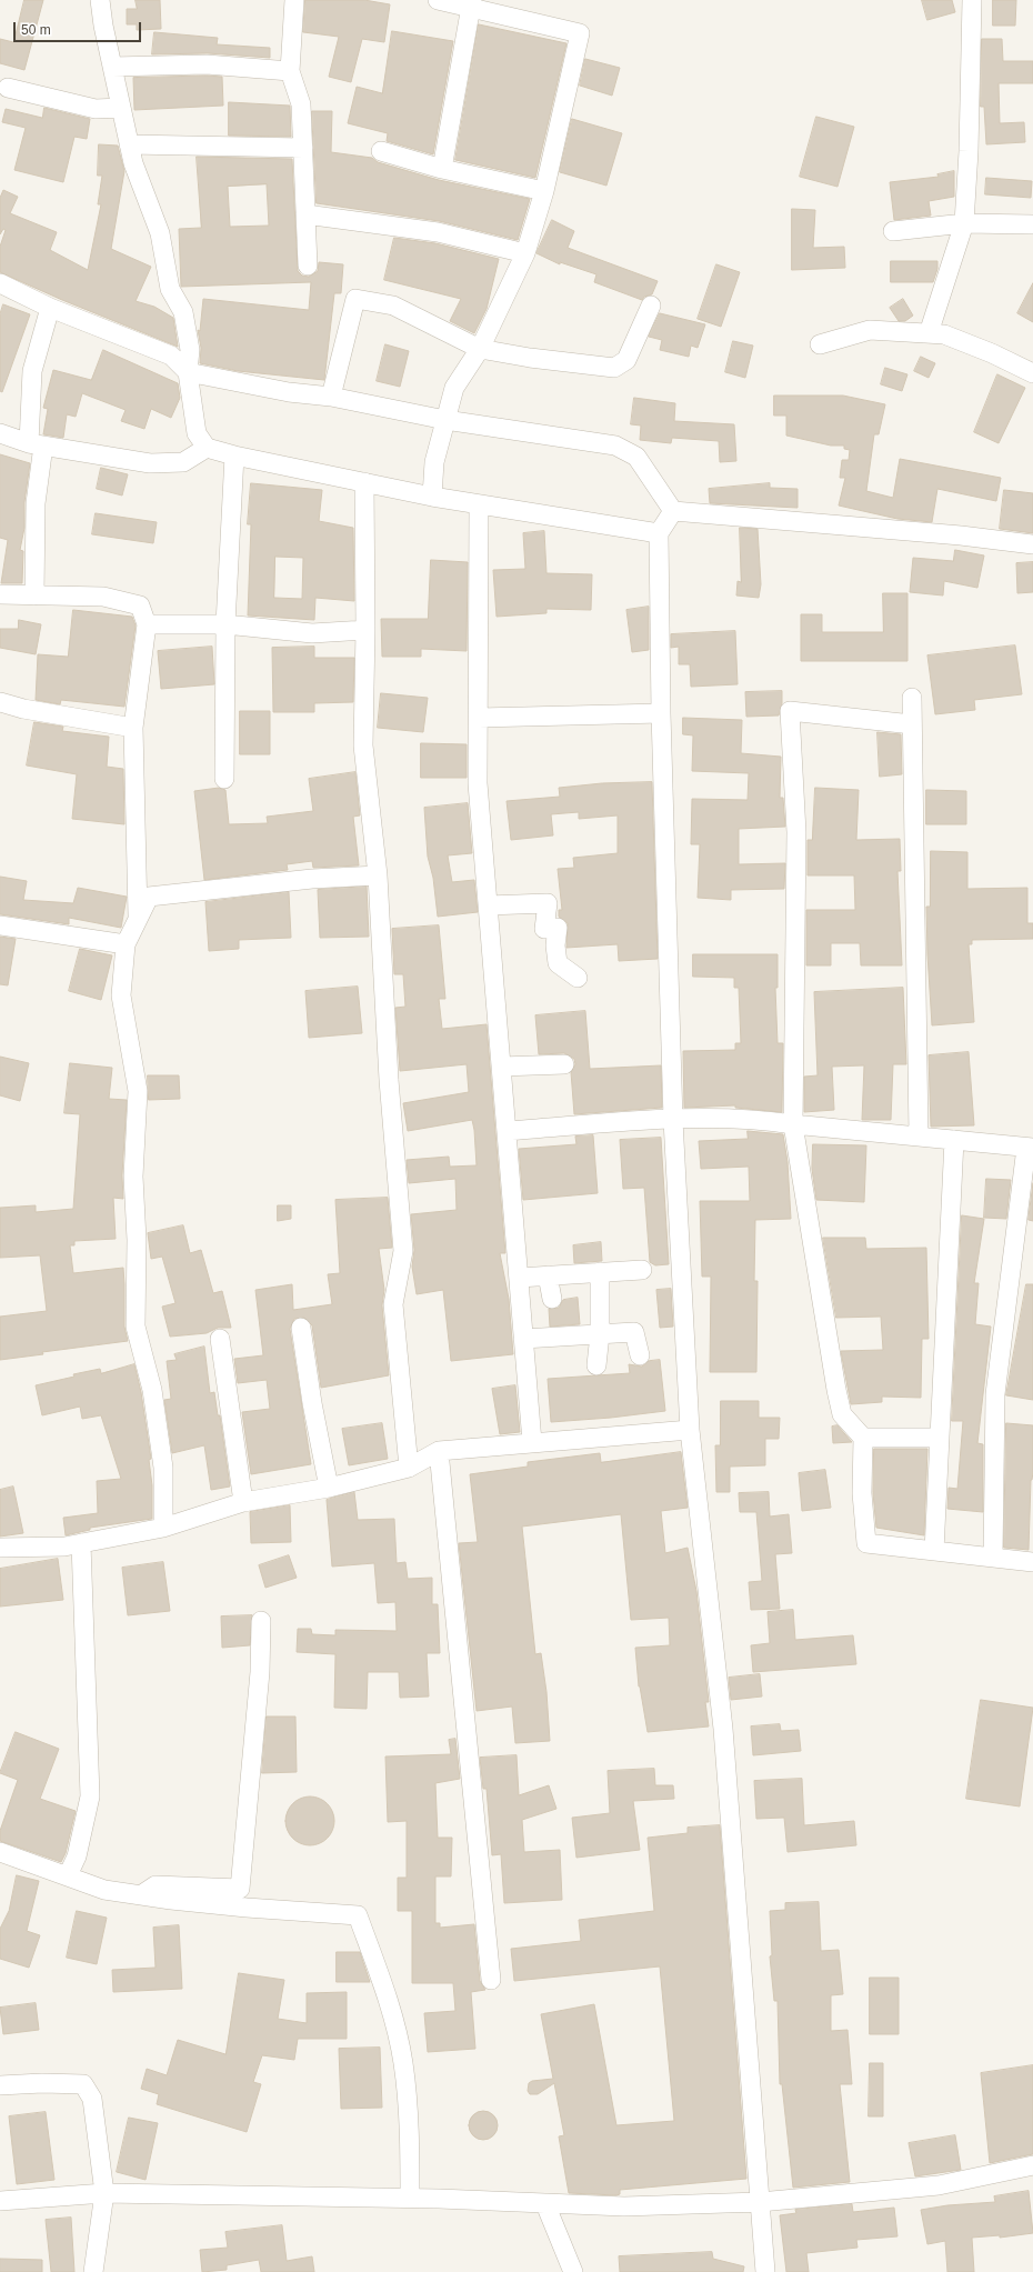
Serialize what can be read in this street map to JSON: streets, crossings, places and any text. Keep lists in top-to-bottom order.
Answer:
{
  "scale_bar": "50 m"
}
